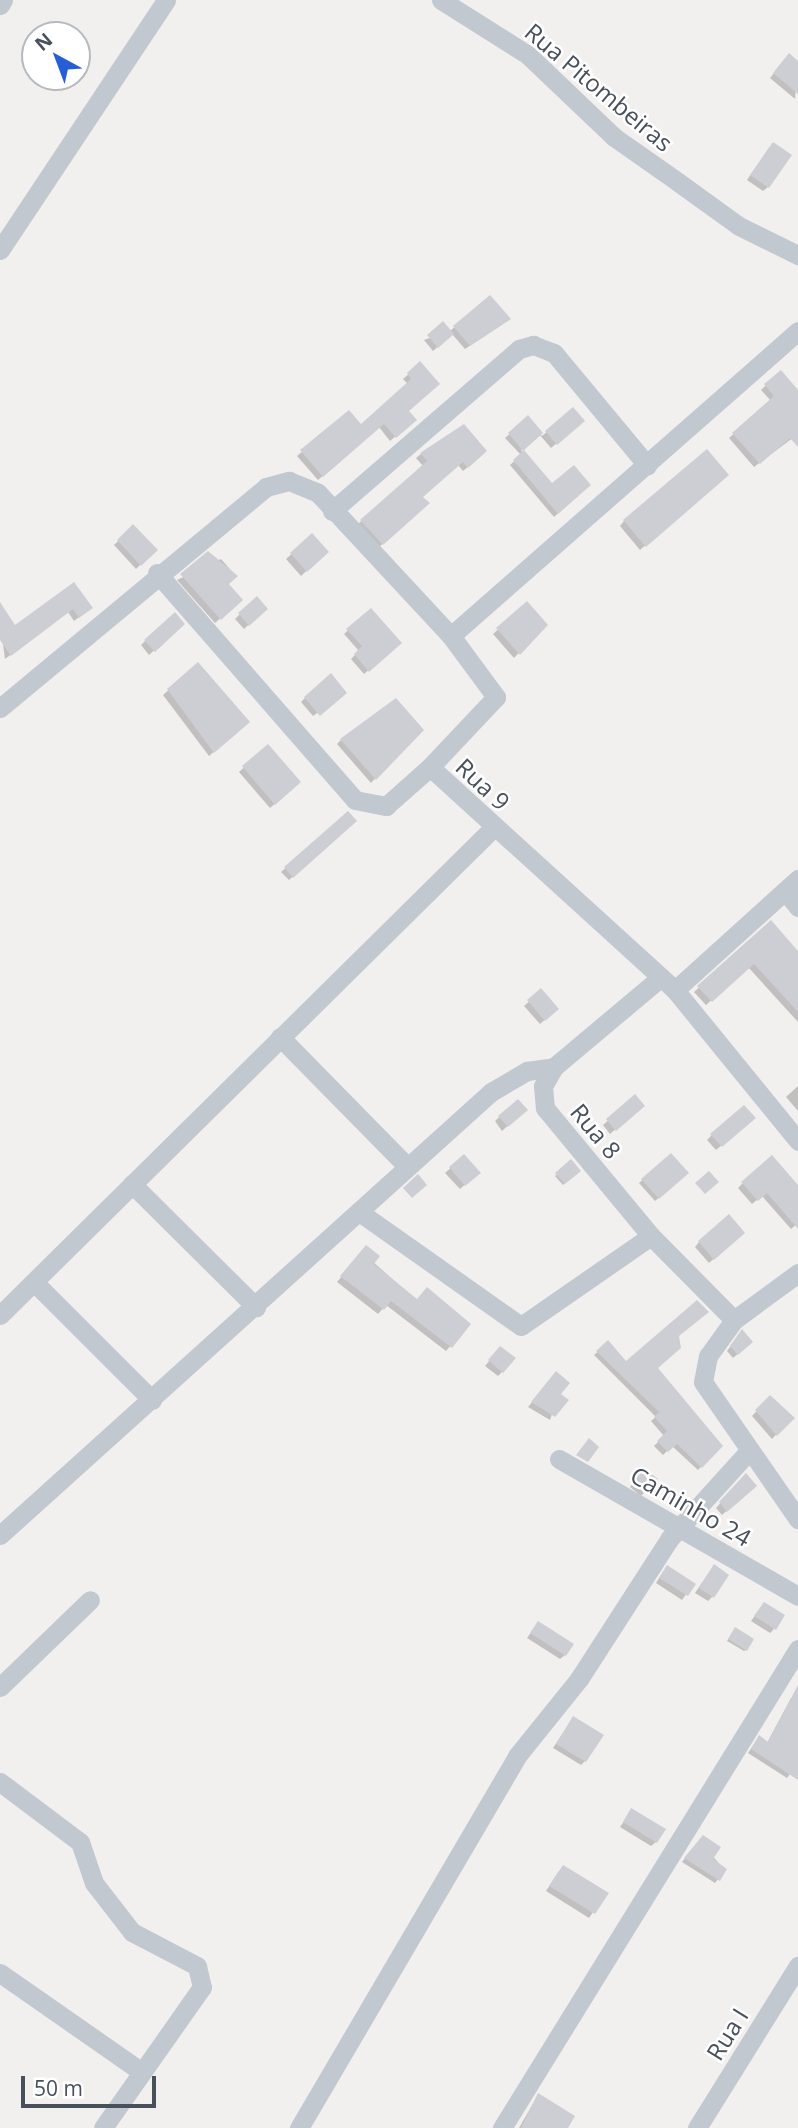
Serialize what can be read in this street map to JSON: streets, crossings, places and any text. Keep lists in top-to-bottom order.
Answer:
{
  "streets": {
    "street": [
      "Rua Pitombeiras",
      "Rua 9",
      "Rua 8",
      "Caminho 24",
      "Rua I"
    ]
  },
  "scale_bar": "50 m",
  "north": "top left"
}
